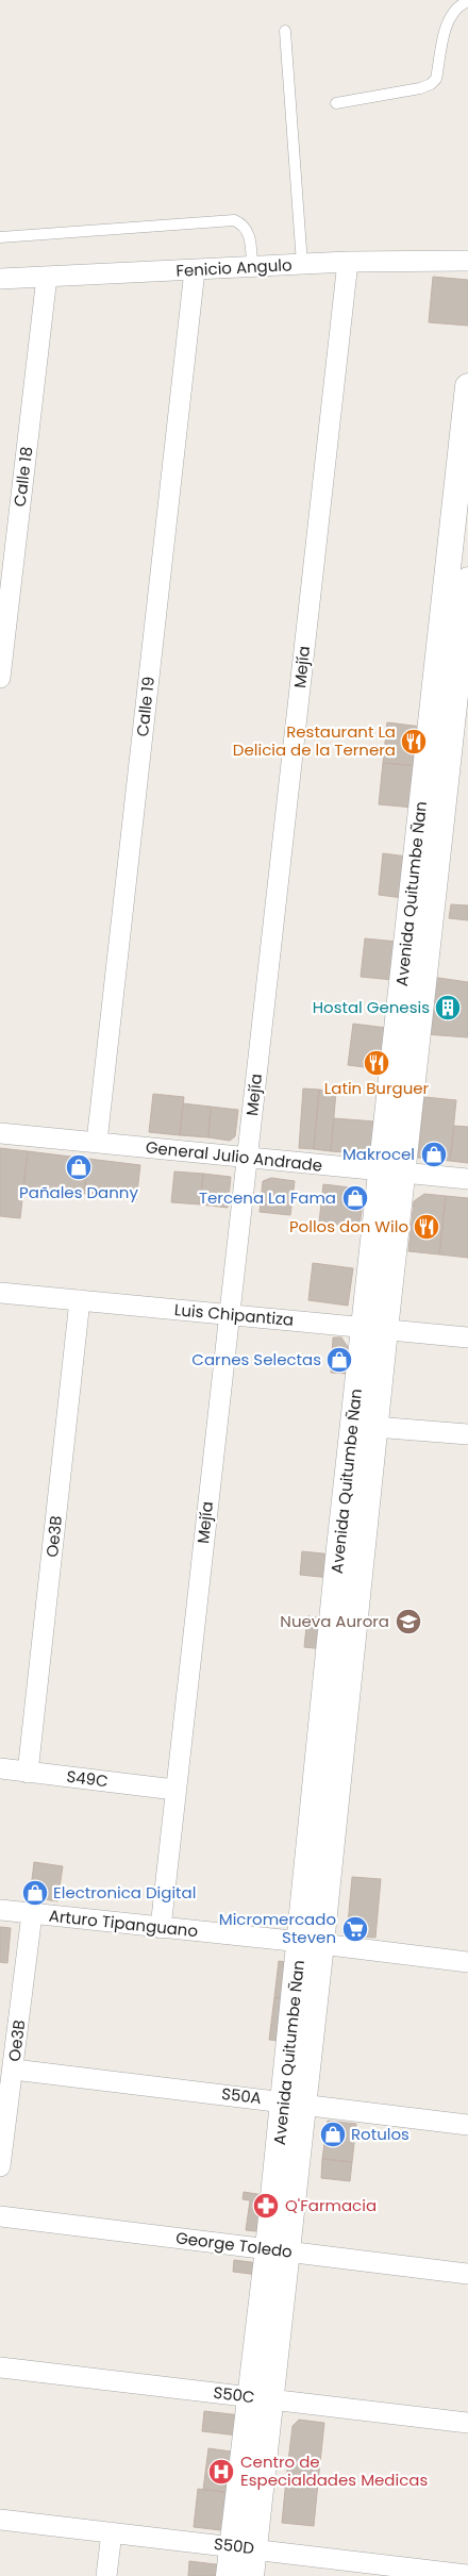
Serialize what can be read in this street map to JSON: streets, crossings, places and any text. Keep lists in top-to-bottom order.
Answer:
{
  "streets": {
    "street": [
      "Fenicio Angulo",
      "Calle 18",
      "Mejía",
      "Calle 19",
      "Avenida Quitumbe Ñan",
      "General Julio Andrade",
      "Luis Chipantiza",
      "Oe3B",
      "S49C",
      "Arturo Tipanguano",
      "S50A",
      "George Toledo",
      "S50C",
      "S50D"
    ]
  },
  "crossings": [
    ["Fenicio Angulo", "Calle 18"],
    ["Fenicio Angulo", "Mejía"],
    ["Fenicio Angulo", "Calle 19"],
    ["Mejía", "General Julio Andrade"],
    ["Mejía", "Luis Chipantiza"],
    ["Mejía", "S49C"],
    ["Mejía", "Arturo Tipanguano"],
    ["Calle 19", "General Julio Andrade"],
    ["Avenida Quitumbe Ñan", "General Julio Andrade"],
    ["Avenida Quitumbe Ñan", "Luis Chipantiza"],
    ["Avenida Quitumbe Ñan", "Arturo Tipanguano"],
    ["Avenida Quitumbe Ñan", "S50A"],
    ["Avenida Quitumbe Ñan", "George Toledo"],
    ["Avenida Quitumbe Ñan", "S50C"],
    ["Avenida Quitumbe Ñan", "S50D"],
    ["Luis Chipantiza", "Oe3B"],
    ["Oe3B", "S49C"],
    ["Oe3B", "Arturo Tipanguano"],
    ["Oe3B", "S50A"]
  ],
  "places": {
    "restaurant": ["Restaurant La Delicia de la Ternera", "Latin Burguer", "Pollos don Wilo"],
    "building": ["Hostal Genesis"],
    "shop": [
      "Makrocel",
      "Pañales Danny",
      "Tercena La Fama",
      "Carnes Selectas",
      "Electronica Digital",
      "Rotulos"
    ],
    "school or university": ["Nueva Aurora"],
    "supermarket": ["Micromercado Steven"],
    "pharmacy": ["Q'Farmacia"],
    "hospital": ["Centro de Especialdades Medicas"]
  }
}
